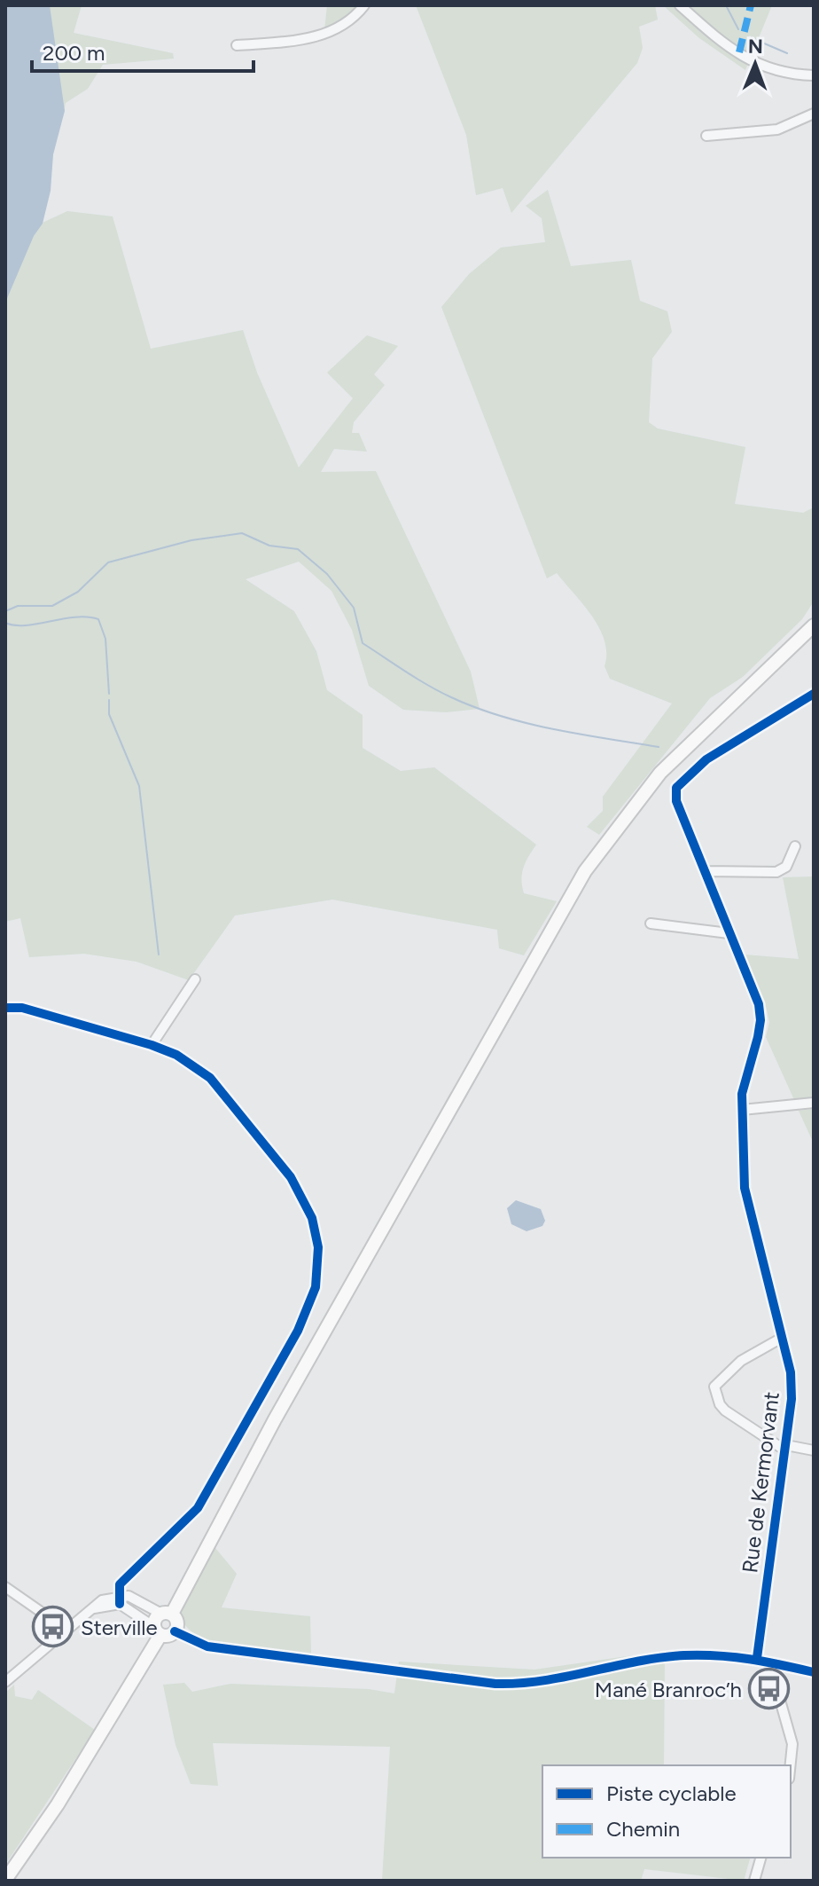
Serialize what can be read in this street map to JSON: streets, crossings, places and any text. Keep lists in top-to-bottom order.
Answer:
{
  "streets": {
    "street": ["Rue de Kermorvant"]
  },
  "places": {
    "bus stop": ["Sterville", "Mané Branroc’h"]
  },
  "legend": ["Piste cyclable", "Chemin"],
  "scale_bar": "200 m",
  "north": "top"
}
